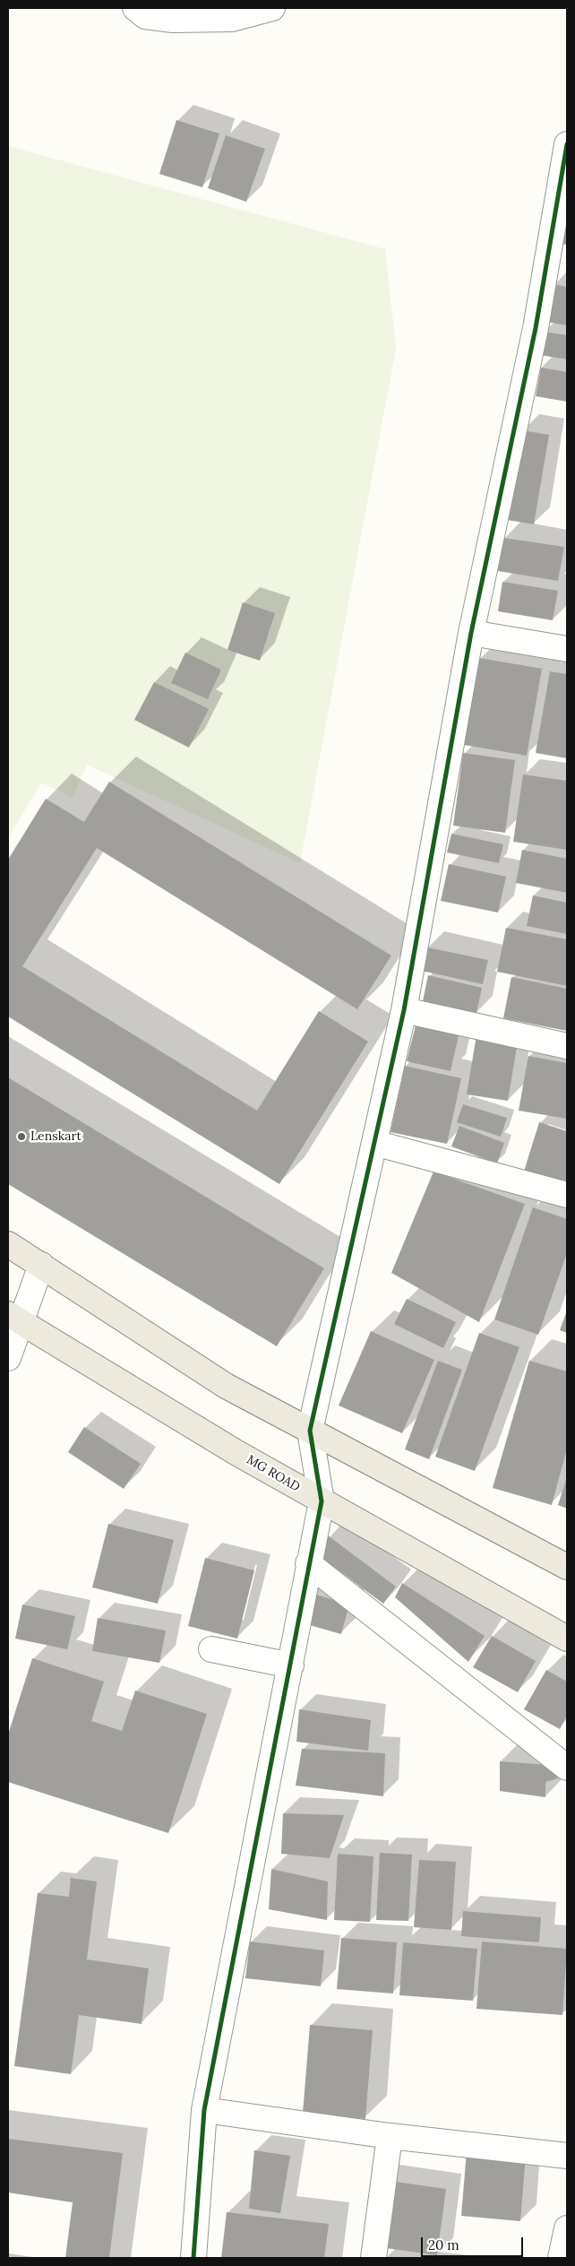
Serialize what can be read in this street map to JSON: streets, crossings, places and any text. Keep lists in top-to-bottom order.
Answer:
{
  "streets": {
    "main road": ["MG ROAD"]
  },
  "places": ["Lenskart"],
  "scale_bar": "20 m"
}
